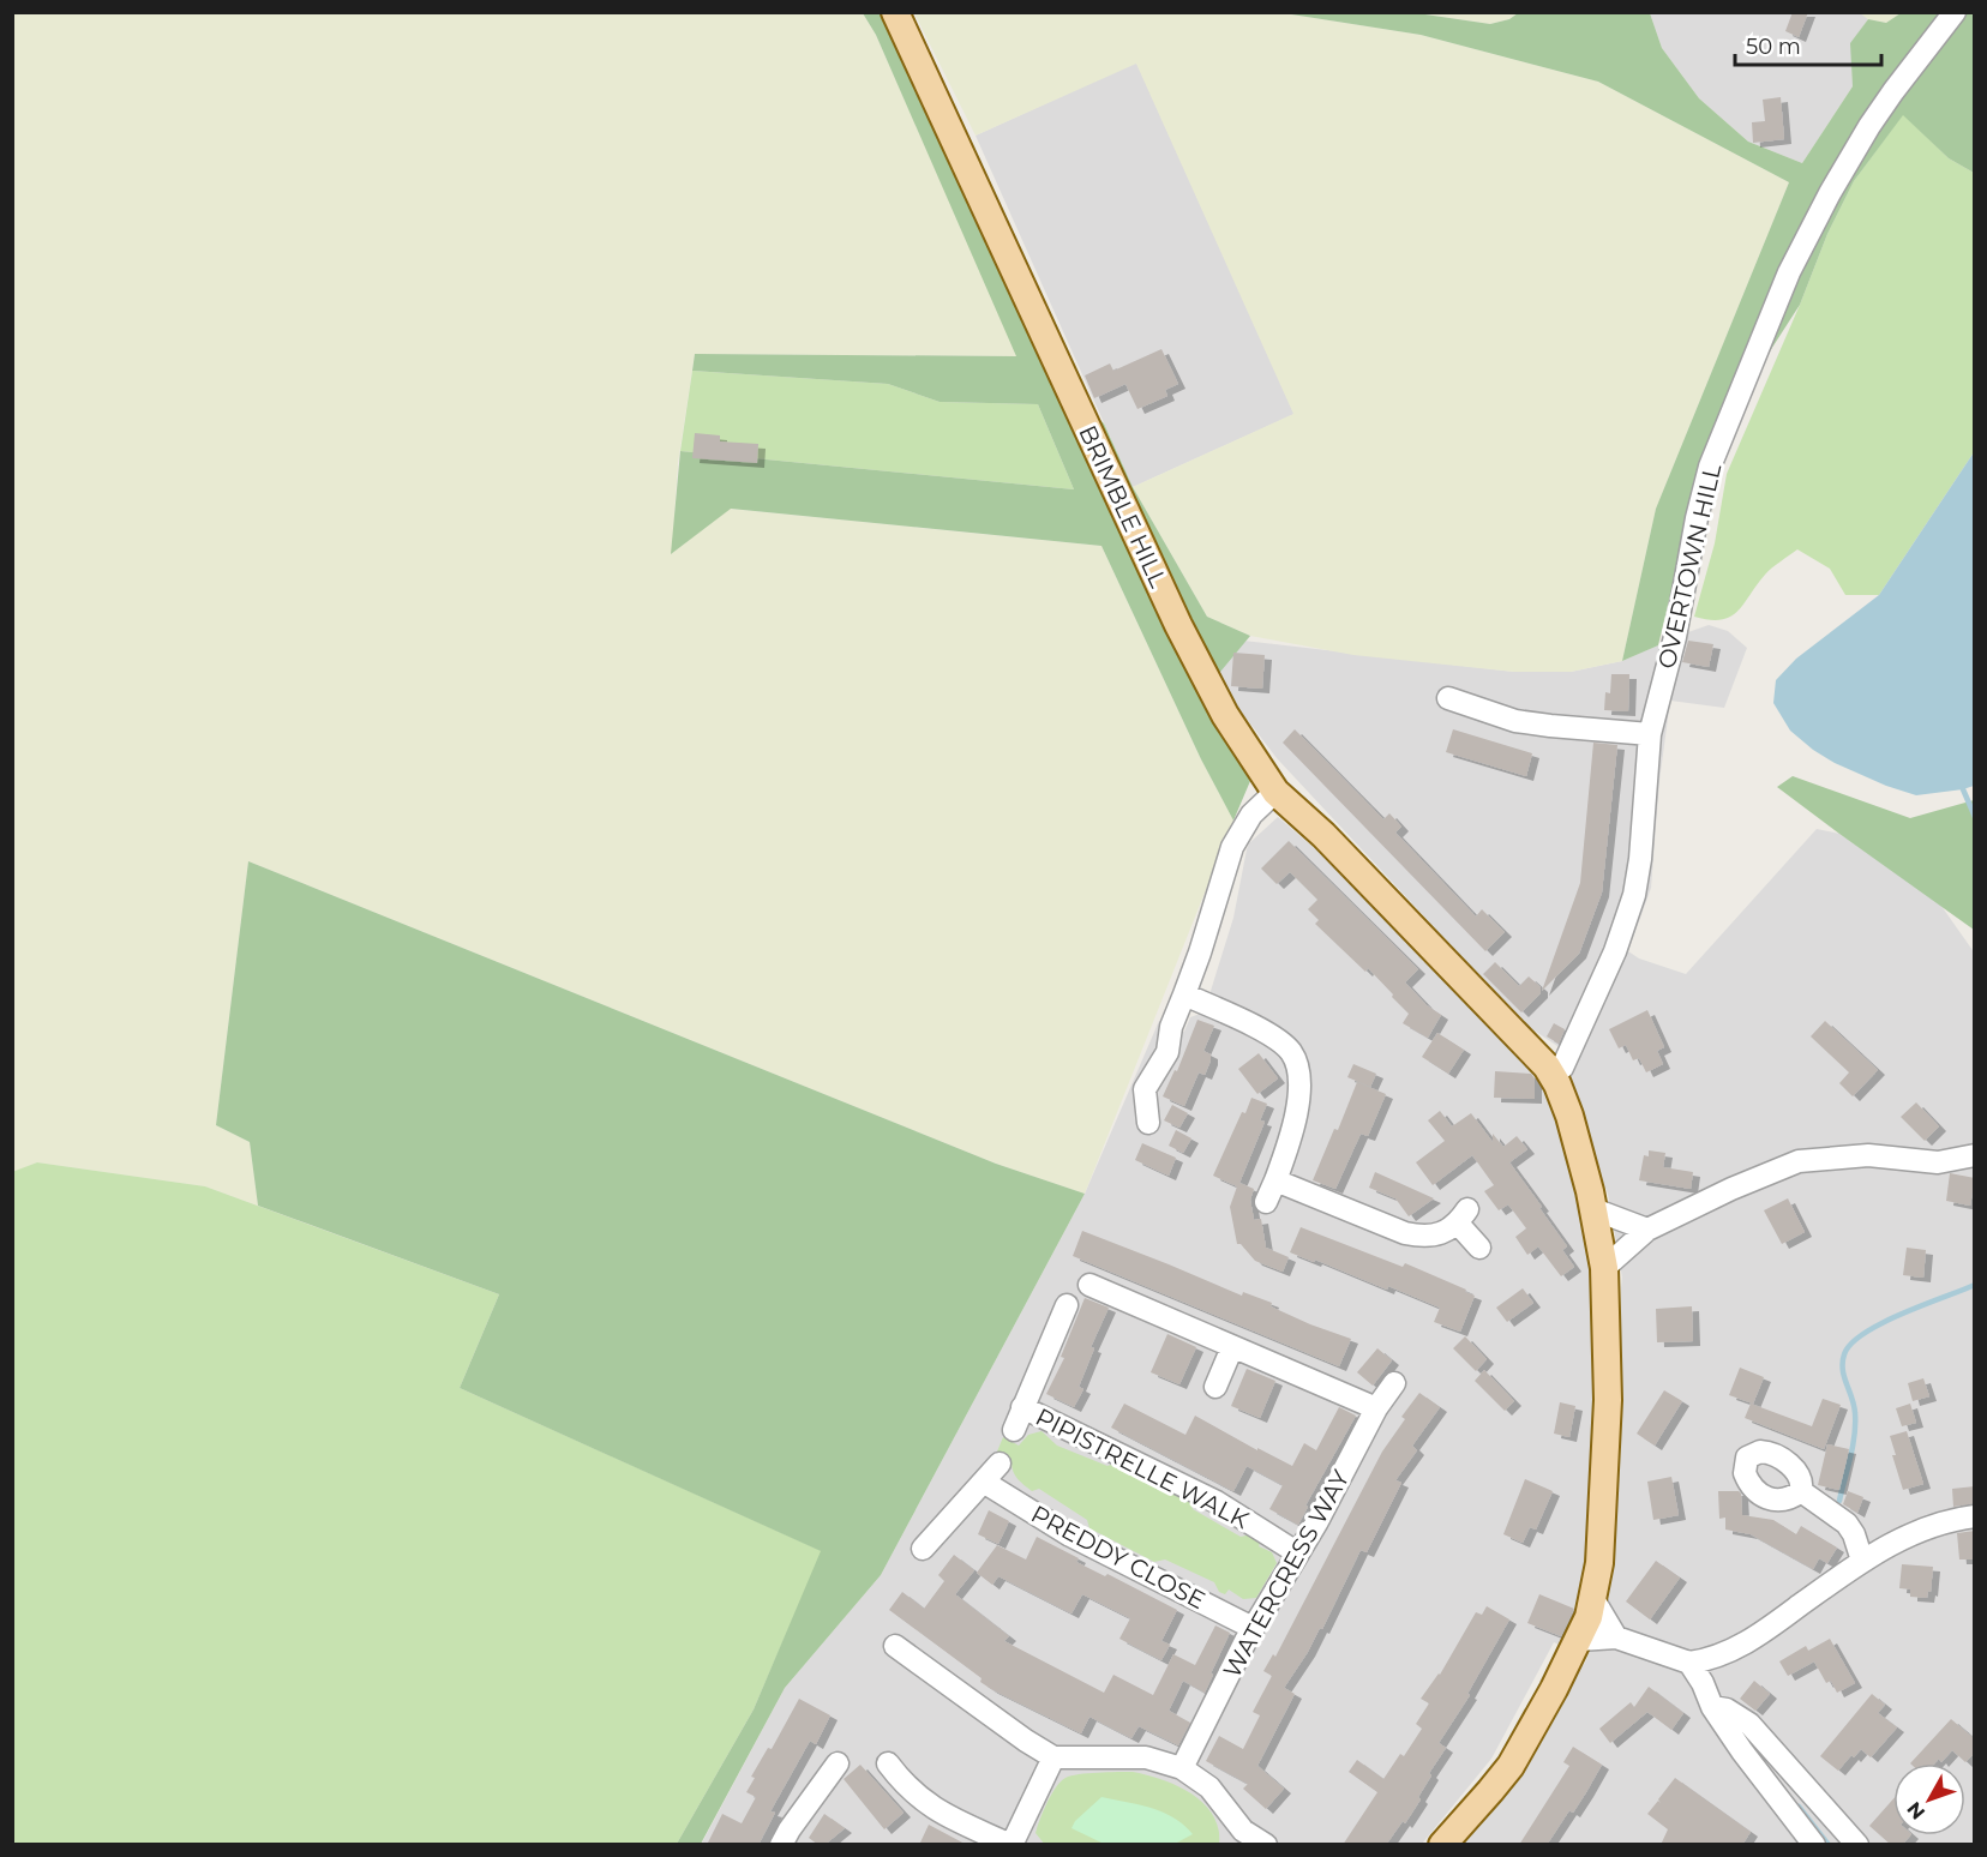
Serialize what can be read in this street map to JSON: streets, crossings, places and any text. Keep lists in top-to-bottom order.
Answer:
{
  "streets": {
    "main road": ["BRIMBLE HILL"],
    "street": [
      "OVERTOWN HILL",
      "PIPISTRELLE WALK",
      "PREDDY CLOSE",
      "WATERCRESS WAY"
    ]
  },
  "crossings": [
    ["BRIMBLE HILL", "OVERTOWN HILL"],
    ["PIPISTRELLE WALK", "WATERCRESS WAY"],
    ["PREDDY CLOSE", "WATERCRESS WAY"]
  ],
  "scale_bar": "50 m",
  "north": "bottom left"
}
